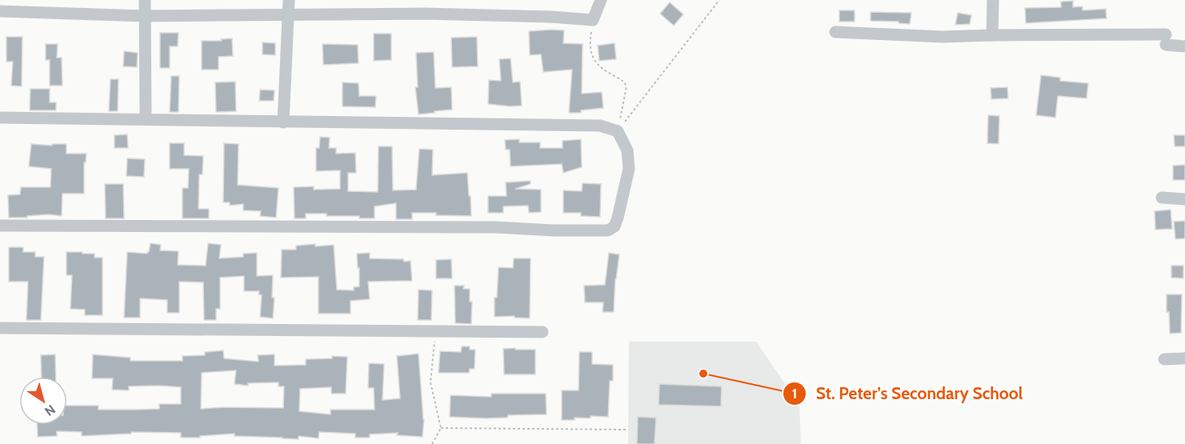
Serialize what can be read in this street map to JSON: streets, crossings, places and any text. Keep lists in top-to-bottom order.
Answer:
{
  "places": ["St. Peter’s Secondary School"],
  "north": "bottom right"
}
